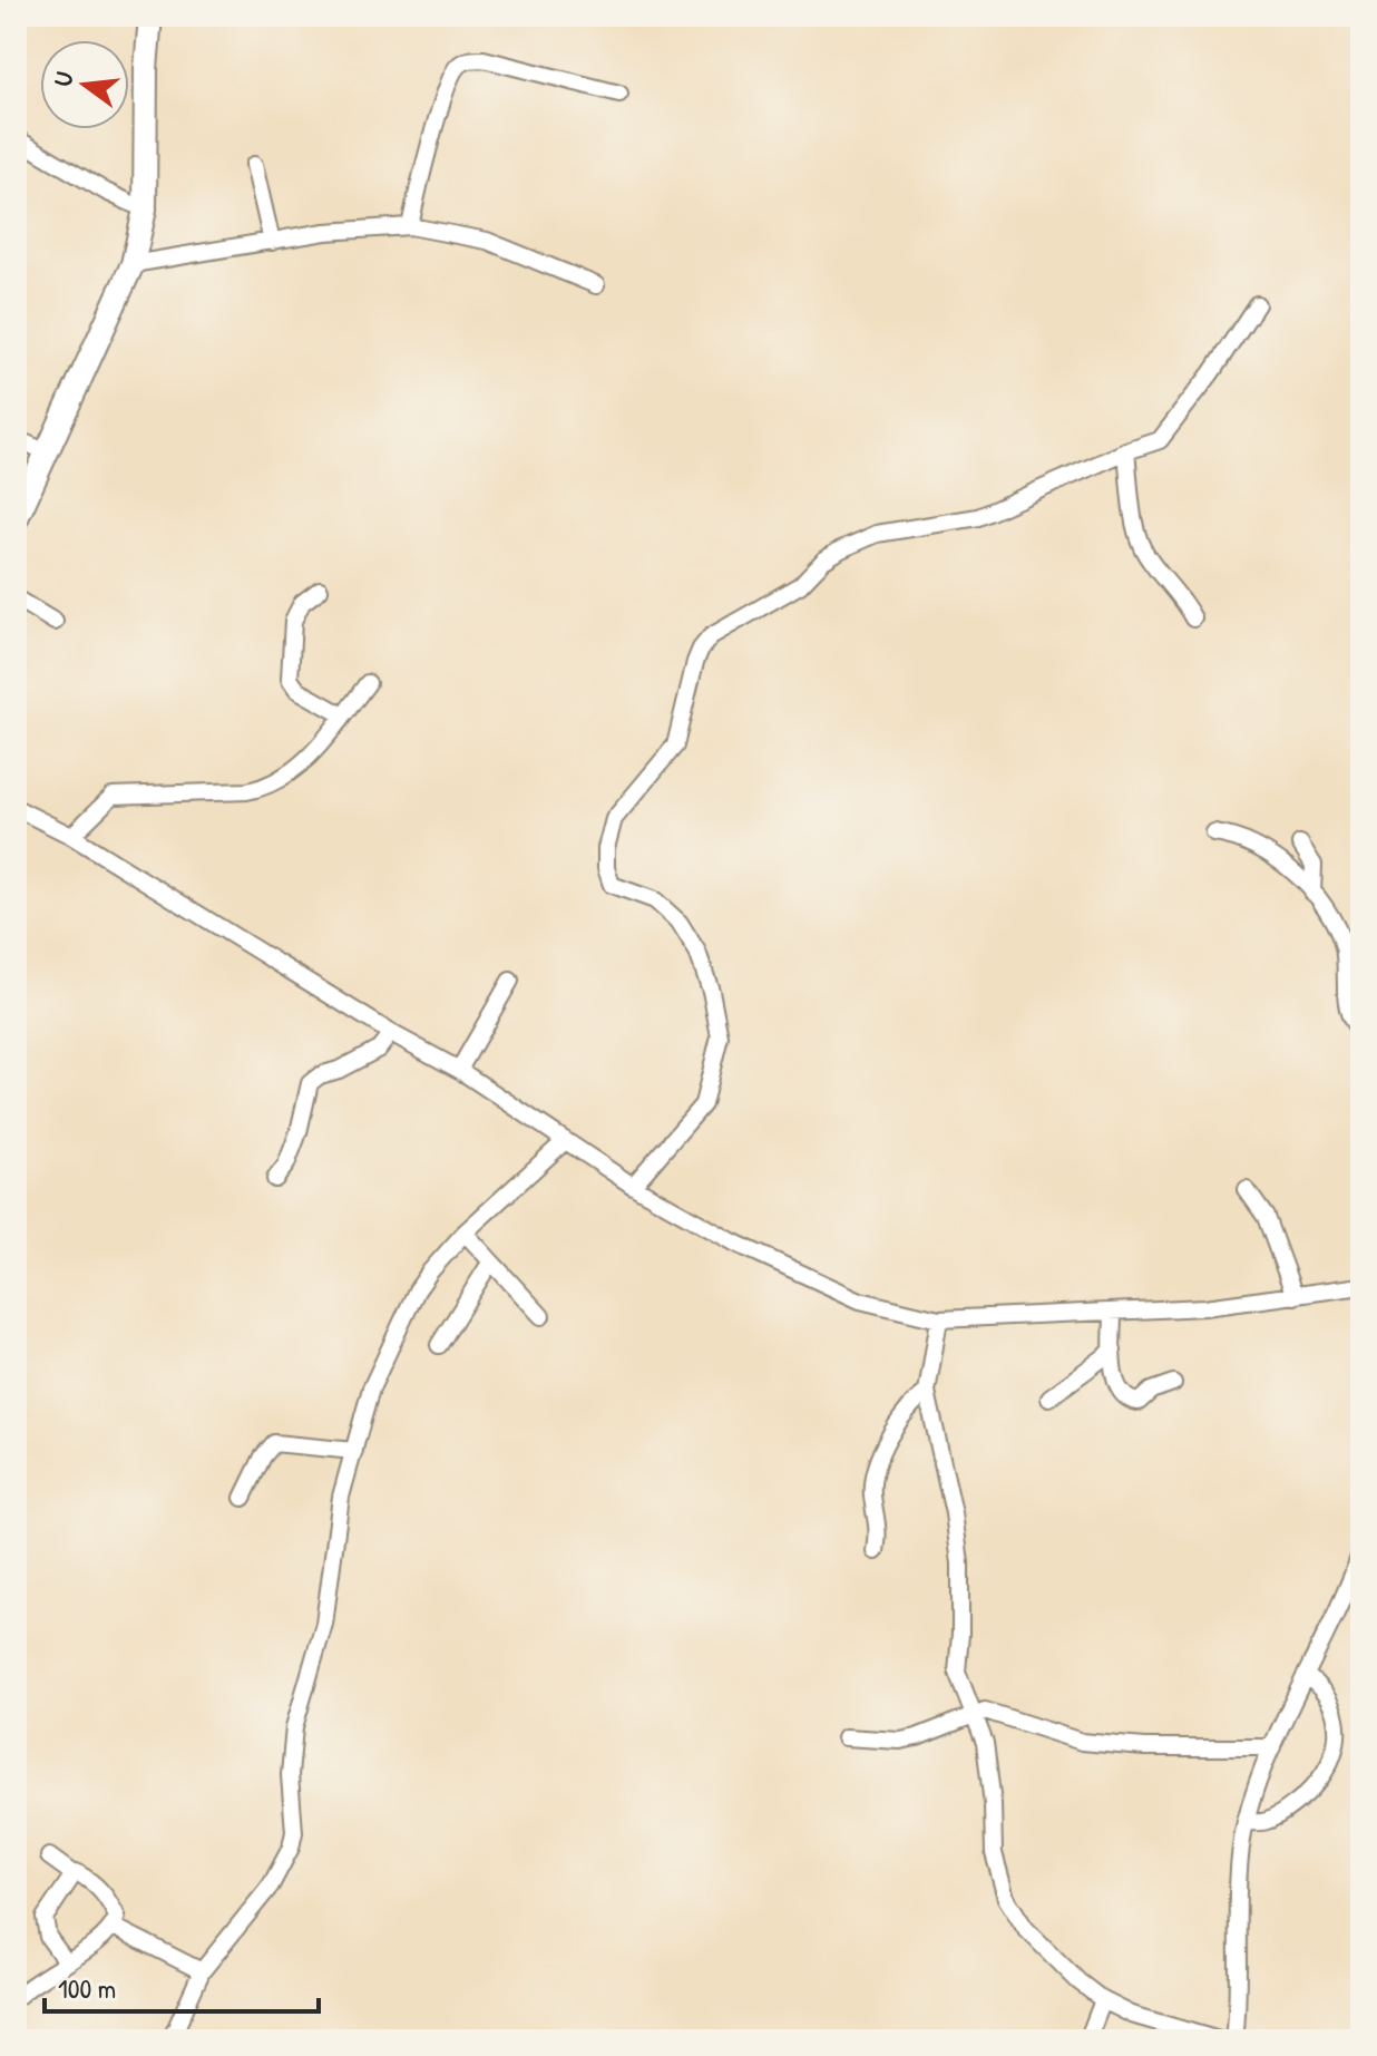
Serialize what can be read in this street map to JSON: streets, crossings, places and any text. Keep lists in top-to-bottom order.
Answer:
{
  "scale_bar": "100 m",
  "north": "left"
}
